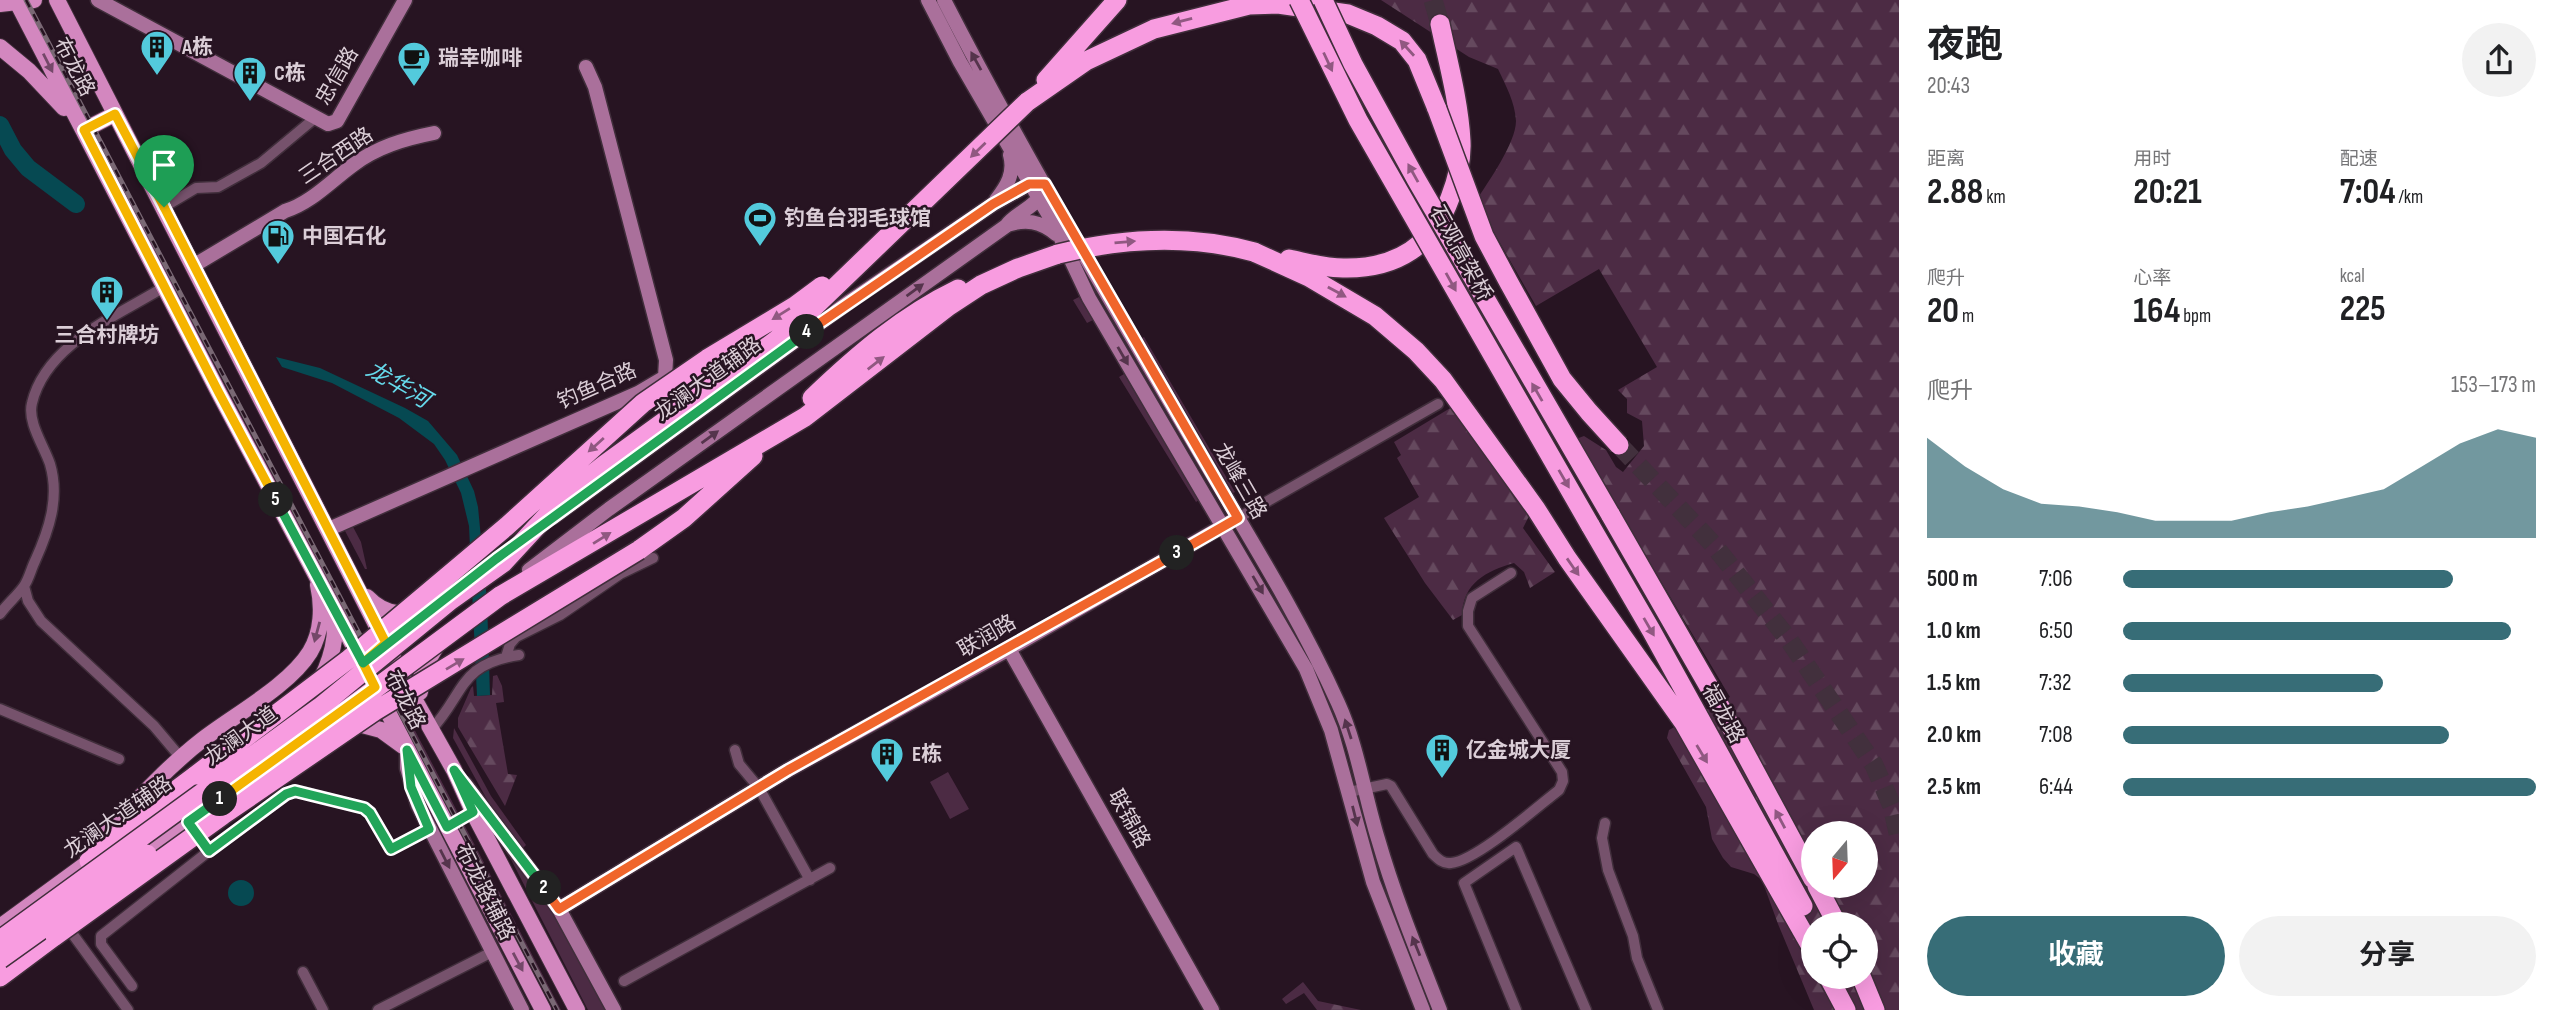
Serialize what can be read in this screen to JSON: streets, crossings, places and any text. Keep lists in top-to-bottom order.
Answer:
{
  "streets": {
    "highway": ["石观高架桥", "福龙路", "龙澜大道"],
    "main road": [
      "布龙路",
      "忠信路",
      "三合西路",
      "龙澜大道辅路",
      "钓鱼合路",
      "龙峰三路",
      "联润路",
      "联锦路",
      "布龙路辅路"
    ]
  },
  "crossings": [
    ["布龙路", "三合西路"],
    ["布龙路", "龙澜大道辅路"],
    ["布龙路", "钓鱼合路"],
    ["布龙路", "布龙路辅路"],
    ["石观高架桥", "福龙路"],
    ["龙澜大道辅路", "龙峰三路"],
    ["龙澜大道辅路", "龙澜大道"],
    ["龙峰三路", "联润路"],
    ["龙峰三路", "龙澜大道"],
    ["联润路", "联锦路"],
    ["联润路", "布龙路辅路"]
  ],
  "water": ["龙华河"],
  "places": {
    "building": [
      "A栋",
      "C栋",
      "三合村牌坊",
      "亿金城大厦",
      "E栋"
    ],
    "cafe": ["瑞幸咖啡"],
    "sports": ["钓鱼台羽毛球馆"],
    "fuel station": ["中国石化"]
  },
  "north": "bottom",
  "page": {
    "heading": ["夜跑", "20:43"],
    "stats": [
      ["距离", "2.88 km"],
      ["用时", "20:21"],
      ["配速", "7:04 /km"],
      ["爬升", "20 m"],
      ["心率", "164 bpm"],
      ["kcal", "225"]
    ],
    "pins": [
      "4",
      "5",
      "3",
      "1",
      "2"
    ],
    "chart": ["爬升", "153–173 m"],
    "list": [
      {
        "name": "500 m",
        "note": "7:06"
      },
      {
        "name": "1.0 km",
        "note": "6:50"
      },
      {
        "name": "1.5 km",
        "note": "7:32"
      },
      {
        "name": "2.0 km",
        "note": "7:08"
      },
      {
        "name": "2.5 km",
        "note": "6:44"
      }
    ],
    "buttons": ["收藏", "分享"]
  }
}
